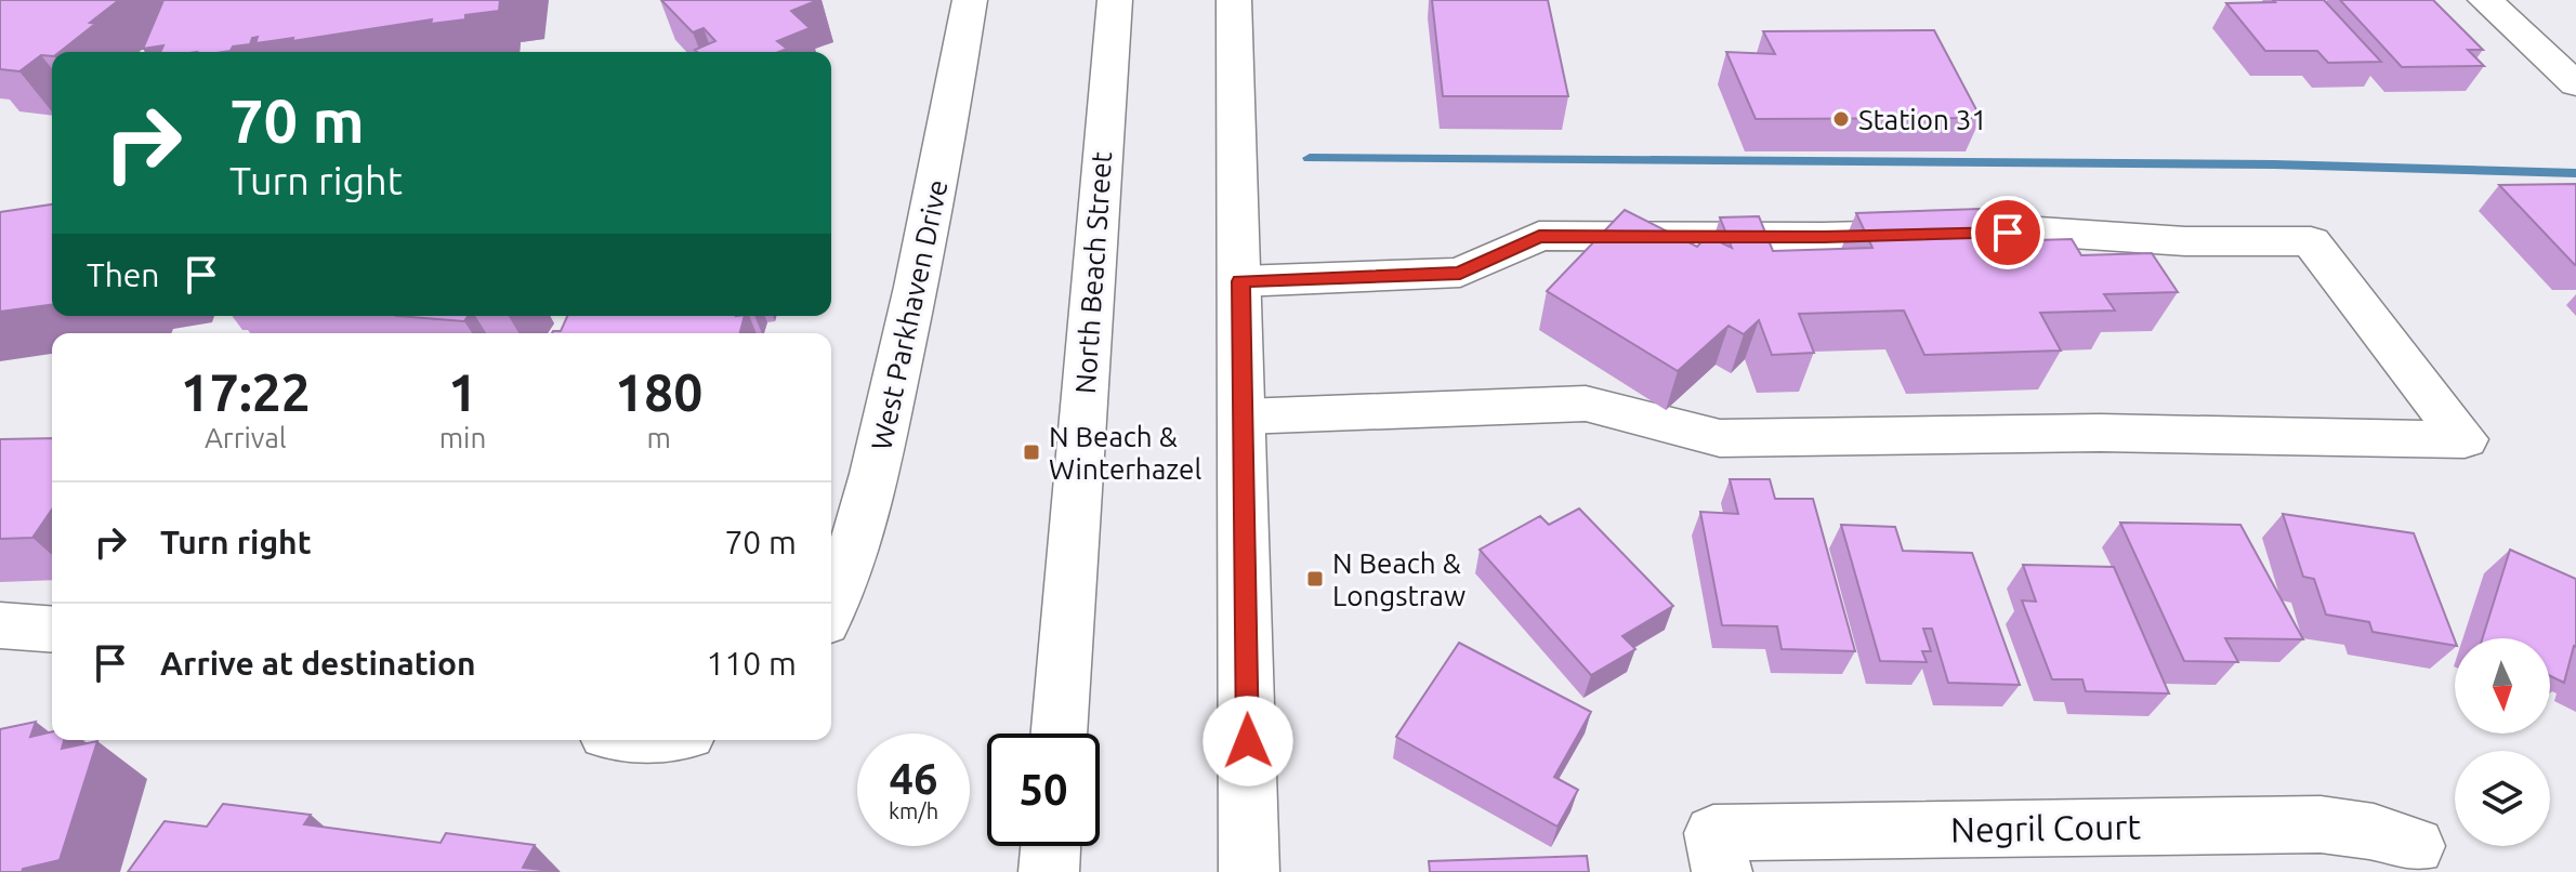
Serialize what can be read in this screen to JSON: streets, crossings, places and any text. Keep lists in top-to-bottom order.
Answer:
{
  "streets": {
    "main road": ["North Beach Street", "West Parkhaven Drive", "Negril Court"]
  },
  "places": {
    "other": ["Station 31"],
    "transit": ["N Beach & Winterhazel", "N Beach & Longstraw"]
  },
  "north": "bottom",
  "page": {
    "turn": ["70 m", "Turn right"],
    "then": "Then",
    "eta": [
      "17:22",
      "Arrival",
      "1",
      "min",
      "180",
      "m"
    ],
    "list": [
      {
        "name": "Turn right",
        "value": "70 m"
      },
      {
        "name": "Arrive at destination",
        "value": "110 m"
      }
    ],
    "speed": "46 km/h",
    "limit": "50"
  }
}
